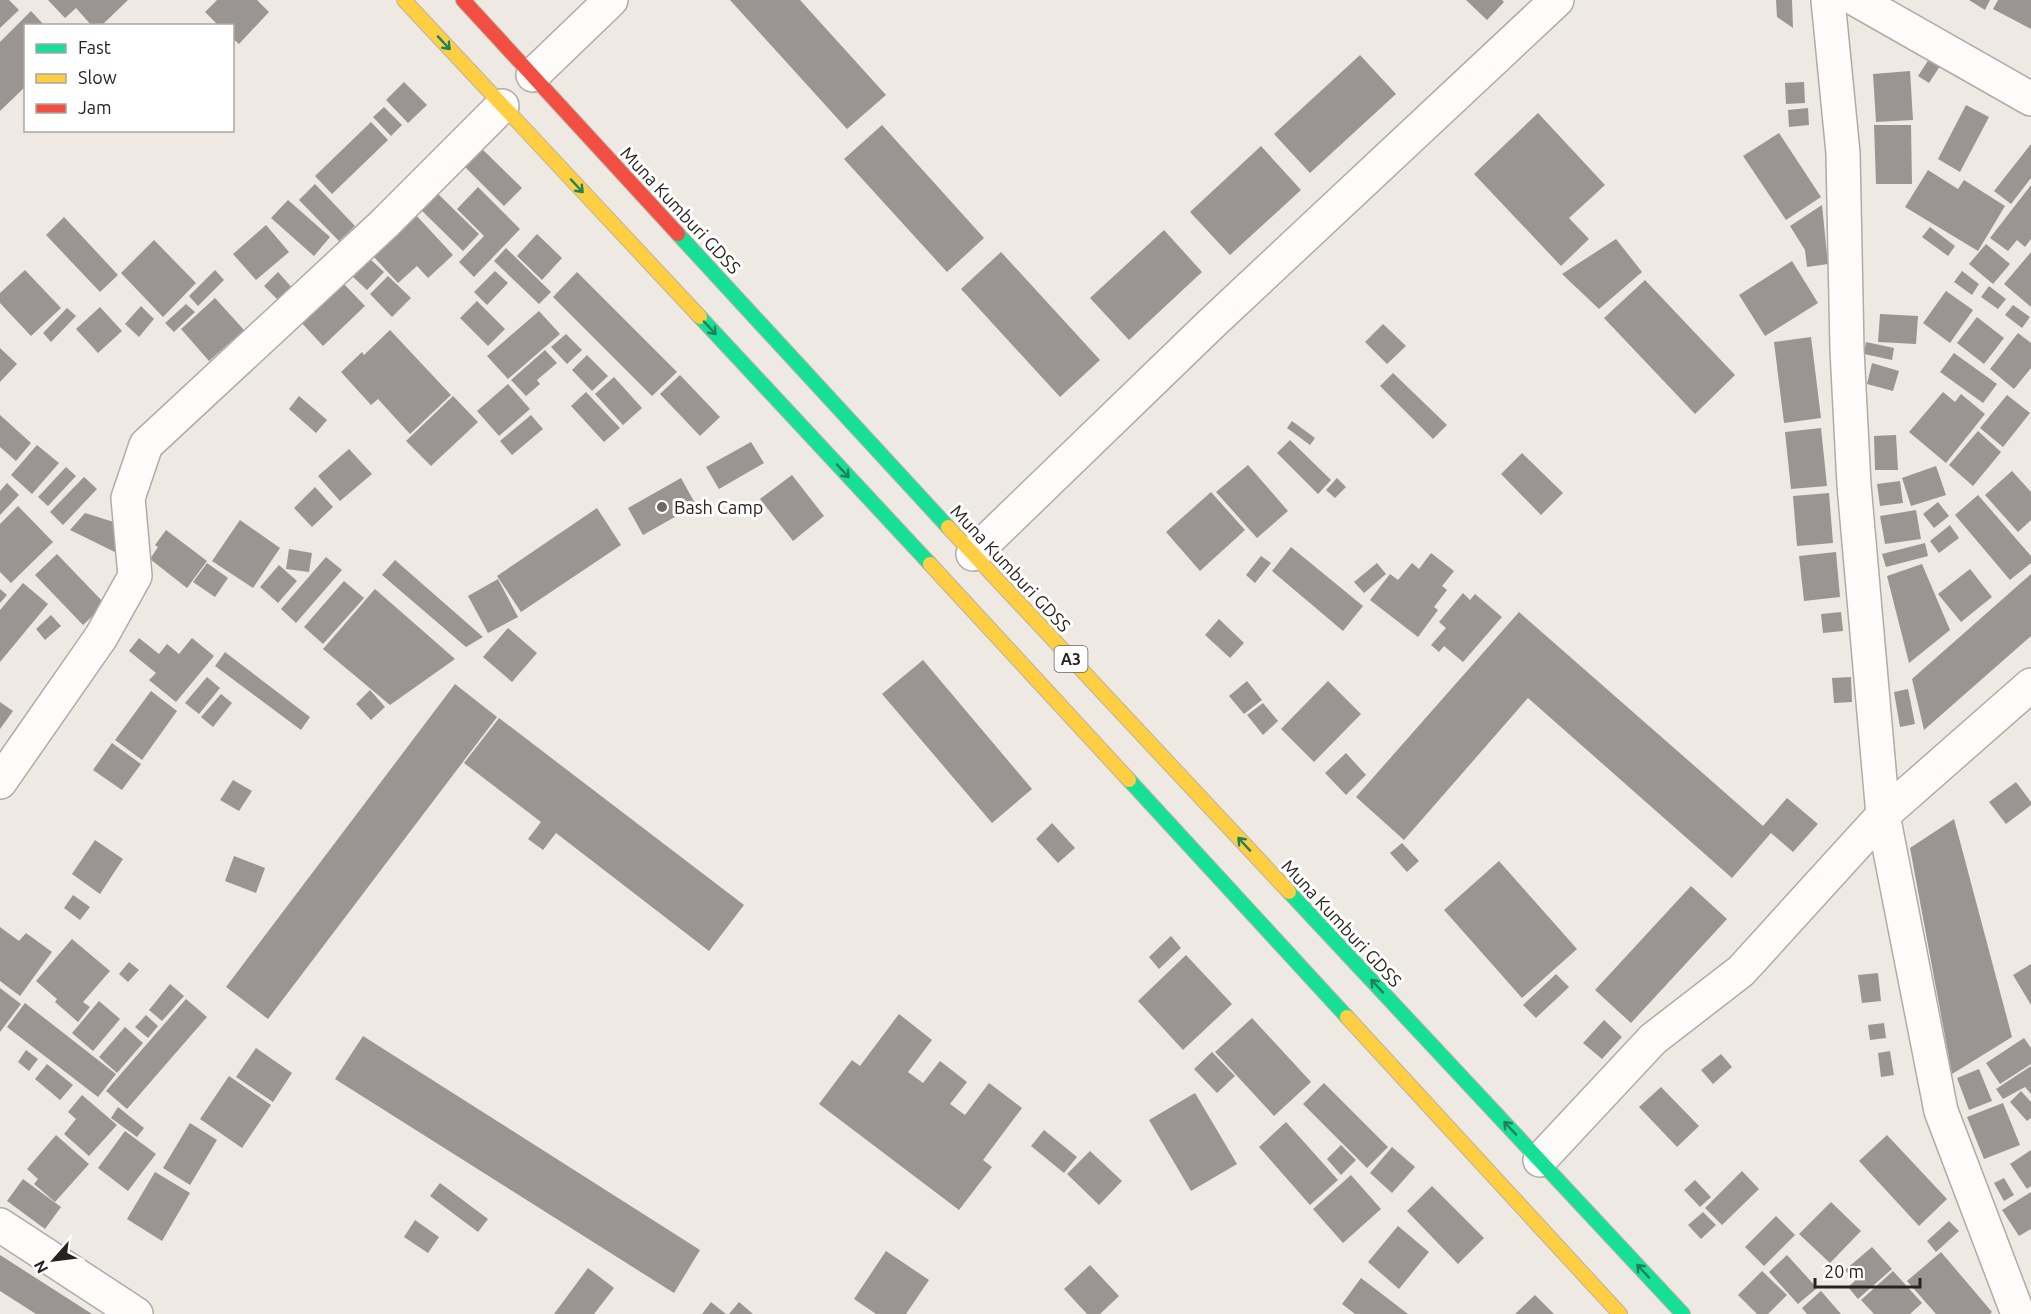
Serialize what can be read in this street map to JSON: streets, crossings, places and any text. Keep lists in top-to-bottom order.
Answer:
{
  "streets": {
    "highway": ["Muna Kumburi GDSS", "A3"]
  },
  "places": ["Bash Camp"],
  "legend": ["Fast", "Slow", "Jam"],
  "scale_bar": "20 m",
  "north": "bottom left"
}
